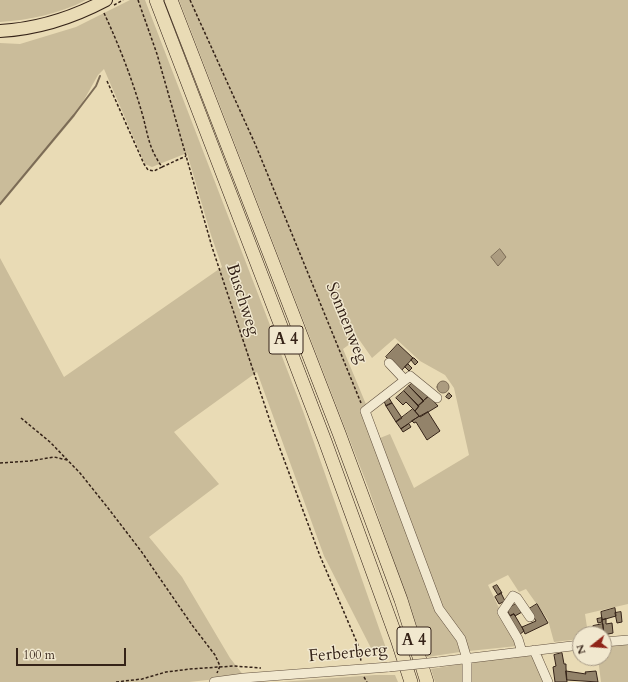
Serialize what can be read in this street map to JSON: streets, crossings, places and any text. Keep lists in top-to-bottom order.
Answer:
{
  "streets": {
    "highway": ["A 4"],
    "street": ["Ferberberg"],
    "path": ["Buschweg", "Sonnenweg"]
  },
  "crossings": [
    ["Buschweg", "Ferberberg"]
  ],
  "scale_bar": "100 m",
  "north": "left"
}
